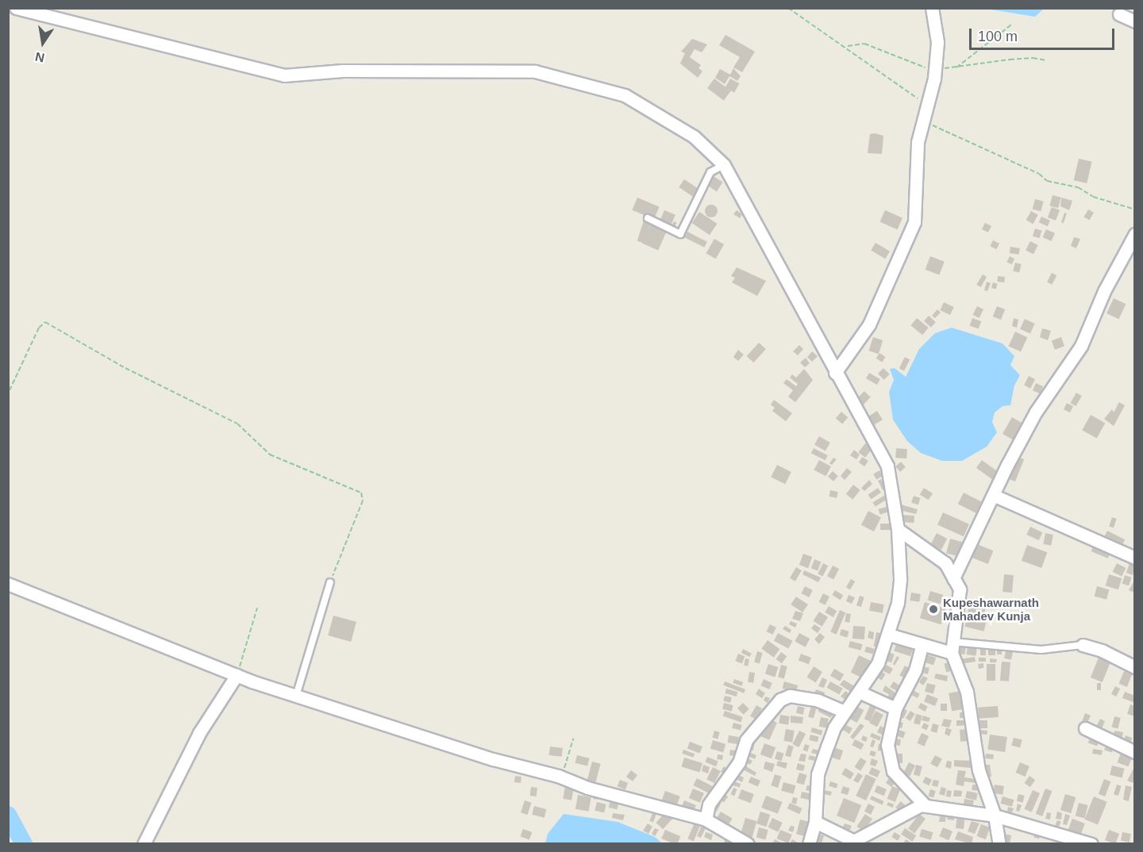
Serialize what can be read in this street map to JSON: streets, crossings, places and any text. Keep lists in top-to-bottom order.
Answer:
{
  "places": ["Kupeshawarnath Mahadev Kunja"],
  "scale_bar": "100 m",
  "north": "bottom"
}
